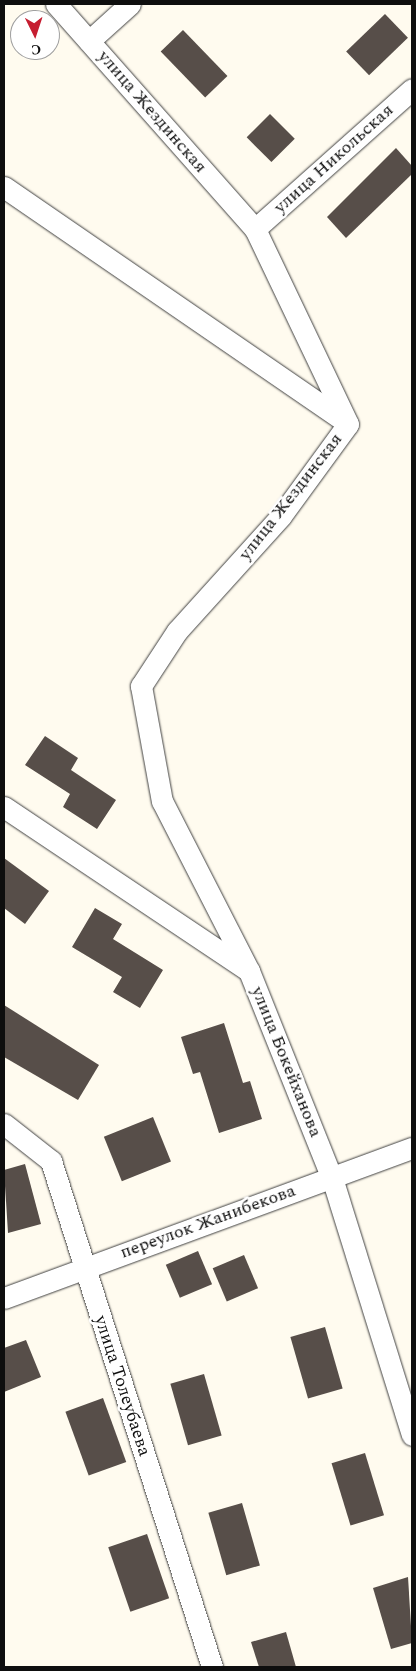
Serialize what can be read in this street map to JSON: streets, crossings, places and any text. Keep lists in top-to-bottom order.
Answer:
{
  "streets": {
    "street": [
      "улица Жездинская",
      "улица Никольская",
      "улица Бокейханова",
      "переулок Жанибекова",
      "улица Толеубаева"
    ]
  },
  "crossings": [
    ["улица Жездинская", "улица Никольская"],
    ["улица Жездинская", "улица Бокейханова"],
    ["улица Бокейханова", "переулок Жанибекова"],
    ["переулок Жанибекова", "улица Толеубаева"]
  ],
  "north": "bottom"
}
